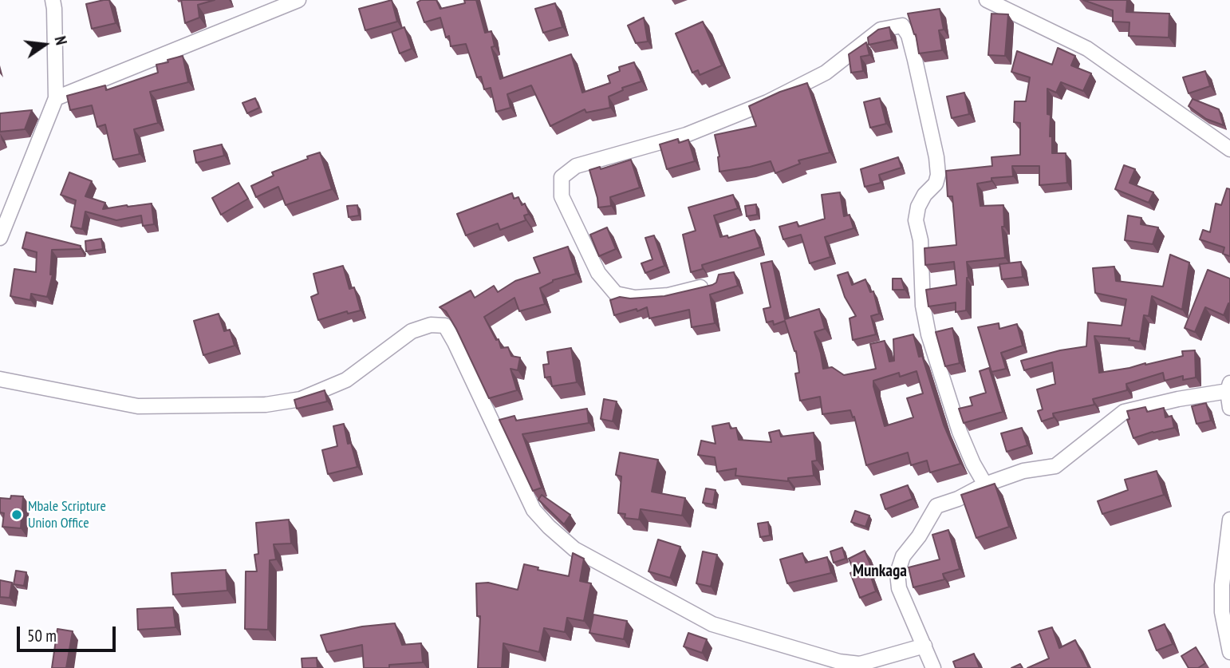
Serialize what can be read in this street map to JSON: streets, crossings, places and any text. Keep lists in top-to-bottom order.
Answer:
{
  "districts": ["Munkaga"],
  "places": ["Mbale Scripture Union Office"],
  "scale_bar": "50 m",
  "north": "right"
}
